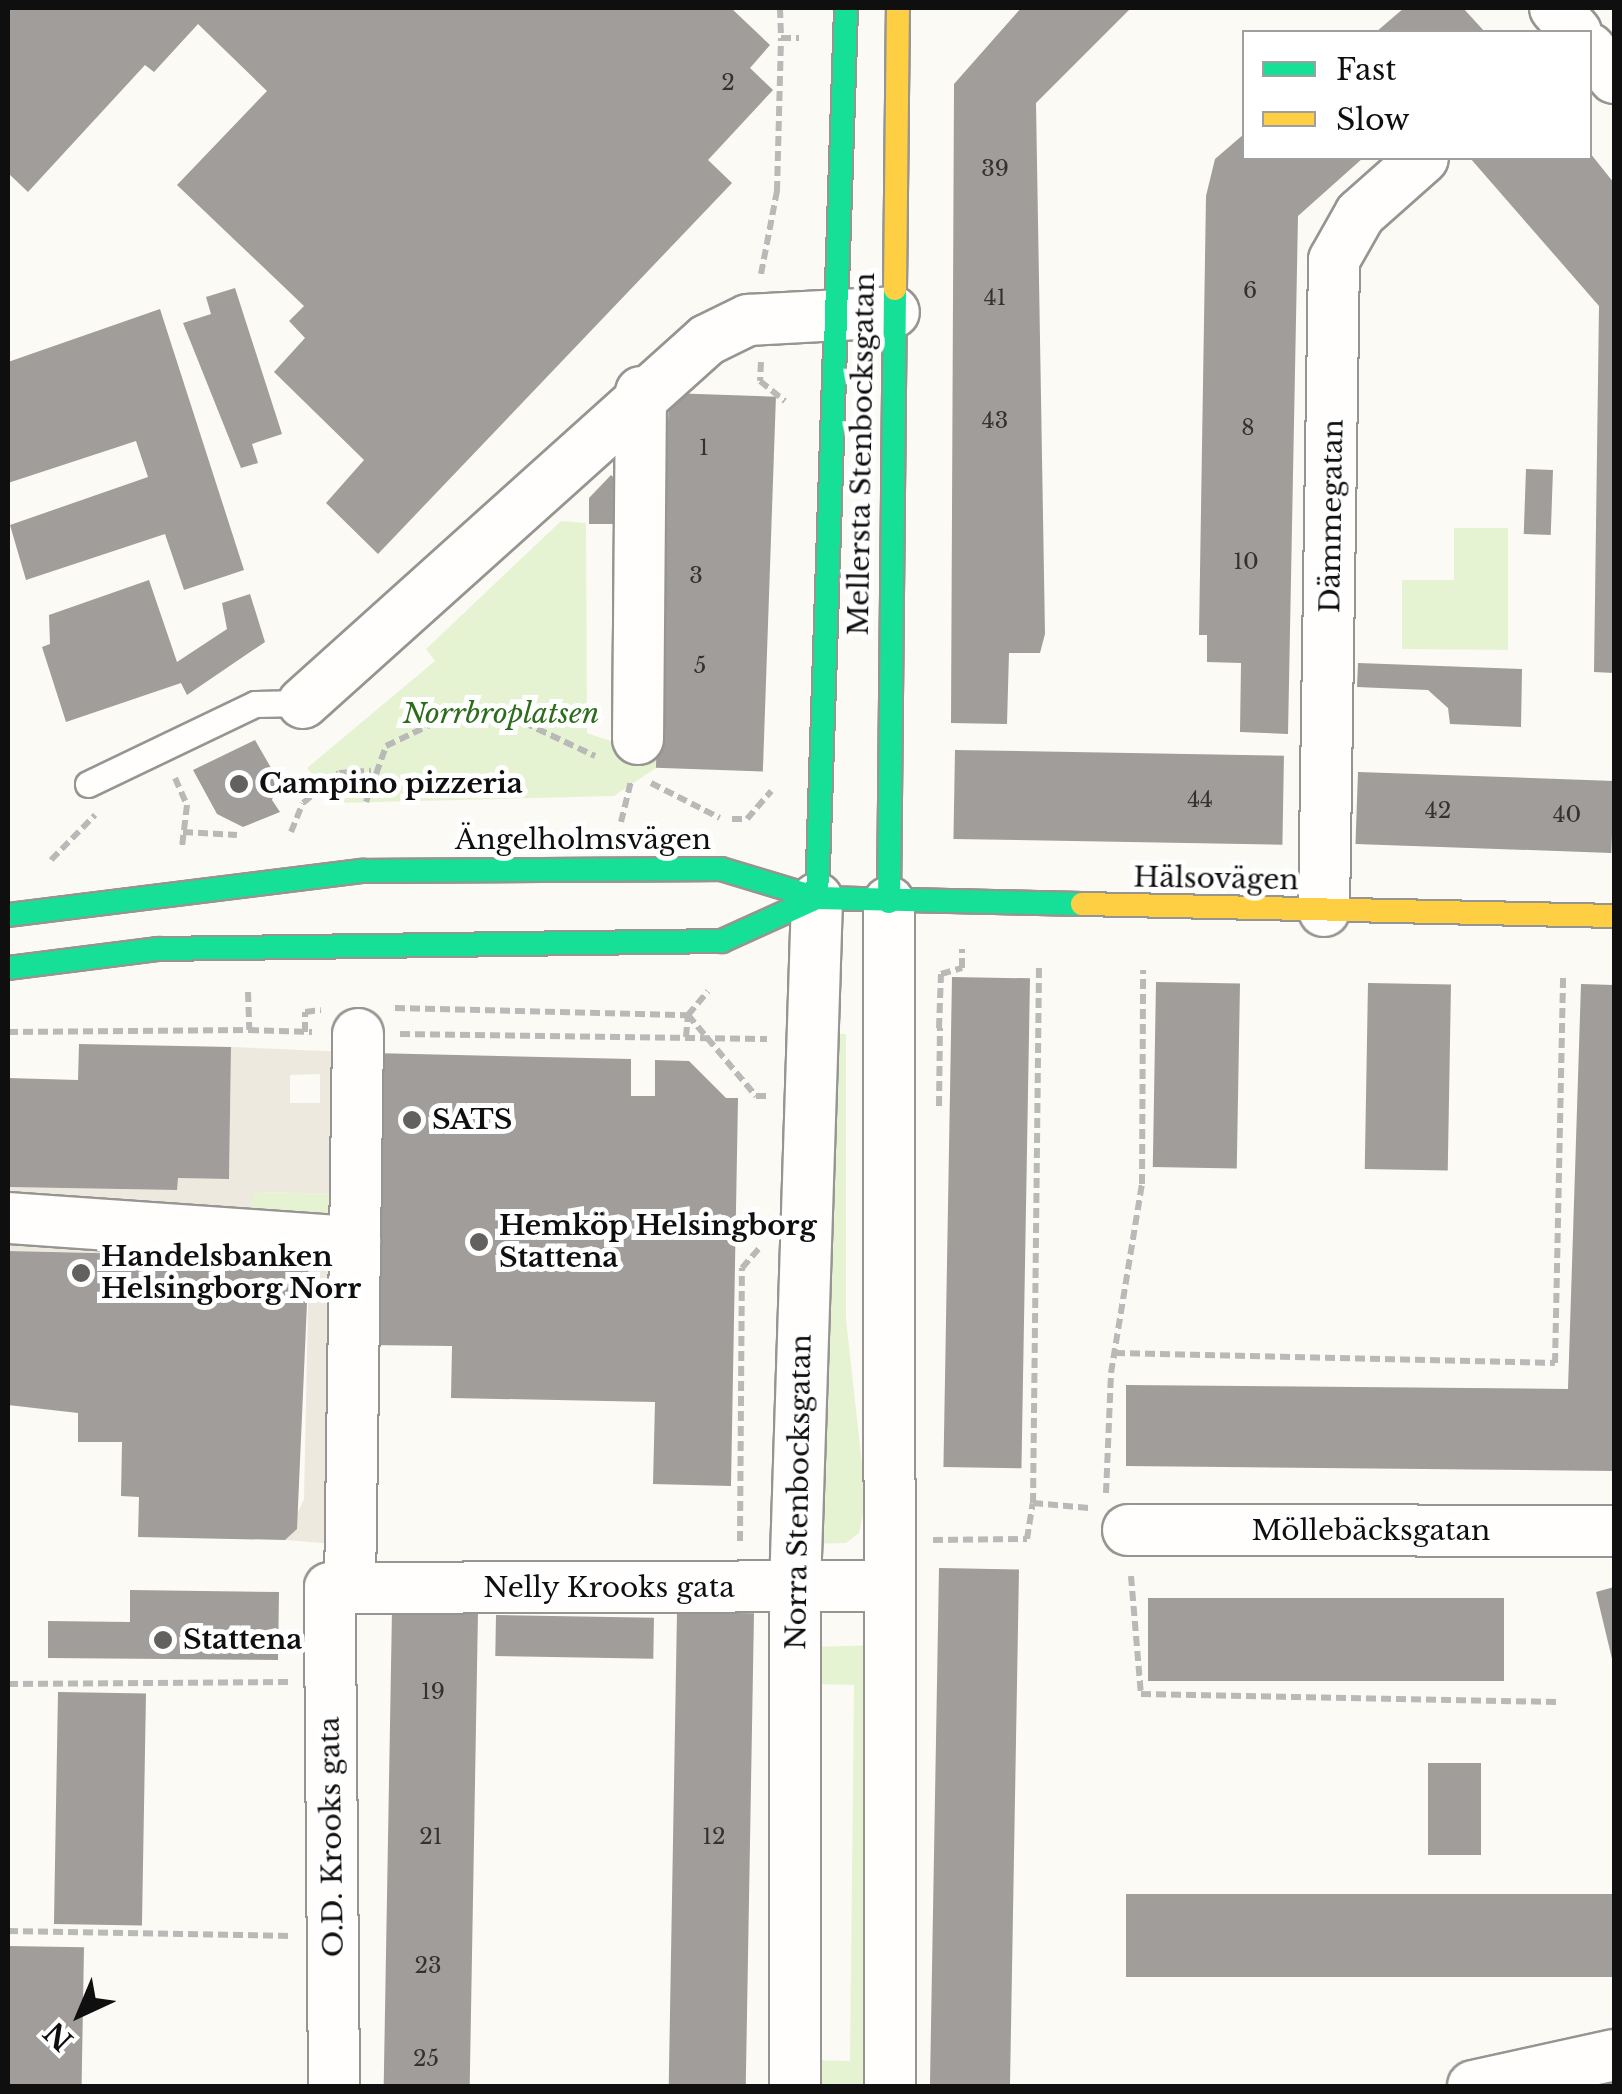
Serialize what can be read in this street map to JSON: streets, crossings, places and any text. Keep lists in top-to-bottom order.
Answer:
{
  "streets": {
    "main road": ["Mellersta Stenbocksgatan", "Ängelholmsvägen", "Hälsovägen"],
    "street": [
      "Dämmegatan",
      "Norra Stenbocksgatan",
      "Möllebäcksgatan",
      "Nelly Krooks gata",
      "O.D. Krooks gata"
    ]
  },
  "crossings": [
    ["Mellersta Stenbocksgatan", "Ängelholmsvägen"],
    ["Mellersta Stenbocksgatan", "Hälsovägen"],
    ["Mellersta Stenbocksgatan", "Norra Stenbocksgatan"],
    ["Dämmegatan", "Hälsovägen"],
    ["Ängelholmsvägen", "Hälsovägen"],
    ["Ängelholmsvägen", "Norra Stenbocksgatan"],
    ["Hälsovägen", "Norra Stenbocksgatan"],
    ["Norra Stenbocksgatan", "Nelly Krooks gata"],
    ["Nelly Krooks gata", "O.D. Krooks gata"]
  ],
  "parks": ["Norrbroplatsen"],
  "places": [
    "Campino pizzeria",
    "SATS",
    "Hemköp Helsingborg Stattena",
    "Handelsbanken Helsingborg Norr",
    "Stattena"
  ],
  "house_numbers": [
    "2",
    "39",
    "6",
    "41",
    "43",
    "8",
    "1",
    "10",
    "3",
    "5",
    "44",
    "42",
    "40",
    "19",
    "21",
    "12",
    "23",
    "25"
  ],
  "legend": ["Fast", "Slow"],
  "north": "bottom left"
}
